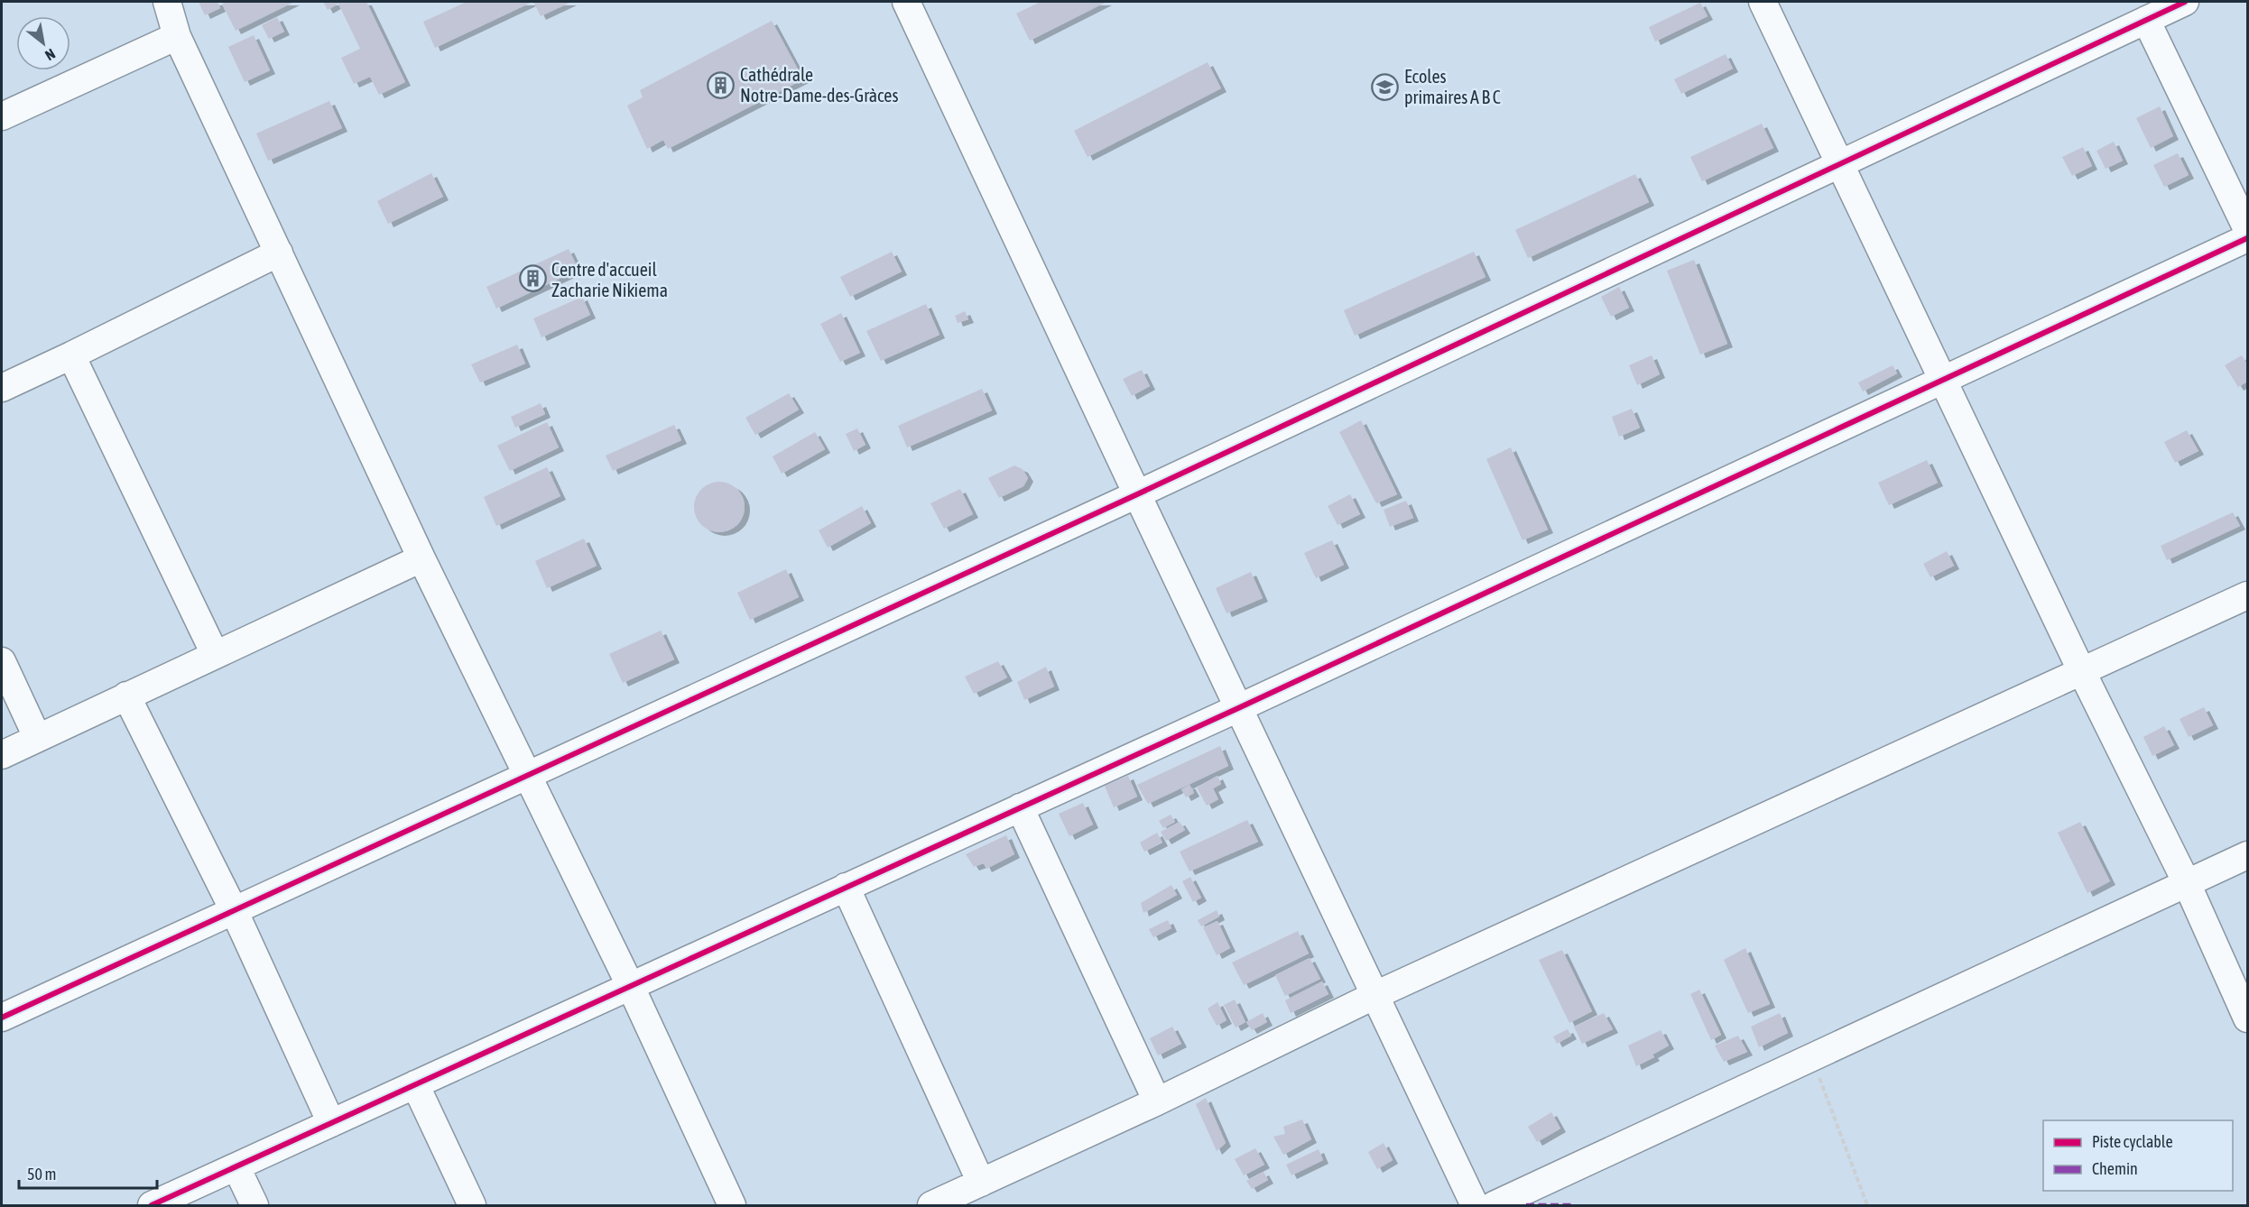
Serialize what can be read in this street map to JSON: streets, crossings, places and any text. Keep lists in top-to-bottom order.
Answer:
{
  "places": {
    "building": ["Cathédrale Notre-Dame-des-Gràces", "Centre d'accueil Zacharie Nikiema"],
    "school or university": ["Ecoles primaires A B C"]
  },
  "legend": ["Piste cyclable", "Chemin"],
  "scale_bar": "50 m",
  "north": "bottom right"
}
